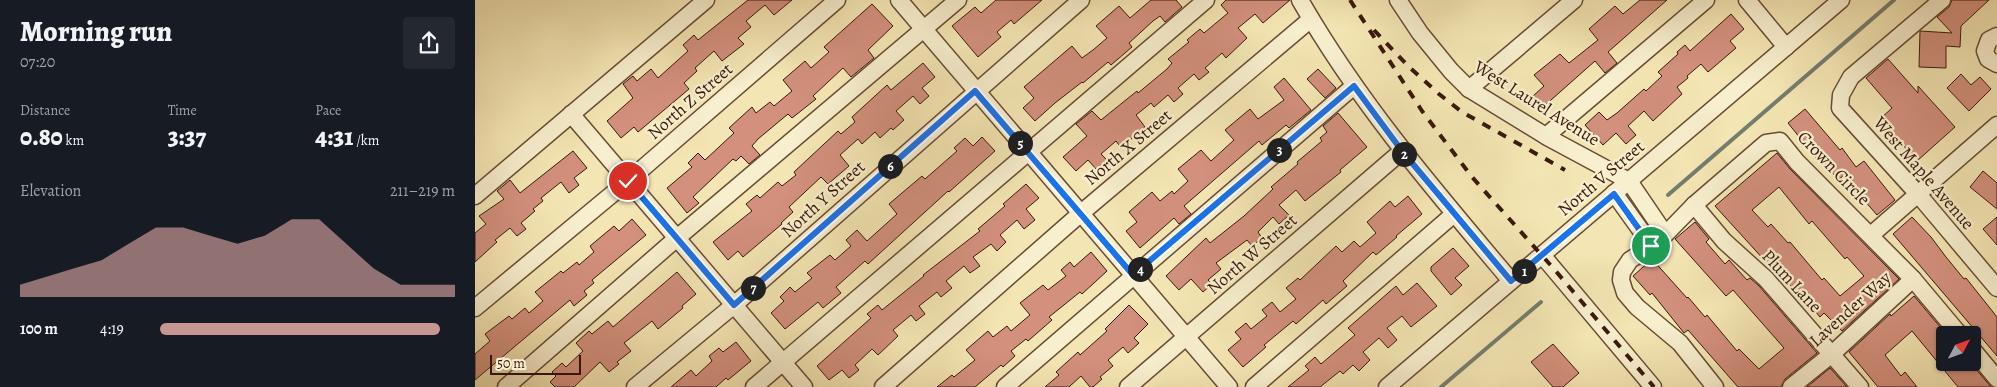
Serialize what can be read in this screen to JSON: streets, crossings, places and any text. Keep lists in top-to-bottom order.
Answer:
{
  "streets": {
    "street": [
      "North Z Street",
      "West Laurel Avenue",
      "North X Street",
      "Crown Circle",
      "West Maple Avenue",
      "North V Street",
      "North Y Street",
      "North W Street",
      "Plum Lane",
      "Lavender Way"
    ]
  },
  "crossings": [
    ["West Laurel Avenue", "North V Street"],
    ["Crown Circle", "Plum Lane"],
    ["Crown Circle", "Lavender Way"],
    ["Plum Lane", "Lavender Way"]
  ],
  "scale_bar": "50 m",
  "north": "top right",
  "page": {
    "heading": ["Morning run", "07:20"],
    "stats": [
      ["Distance", "0.80 km"],
      ["Time", "3:37"],
      ["Pace", "4:31 /km"]
    ],
    "pins": [
      "5",
      "3",
      "2",
      "6",
      "4",
      "1",
      "7"
    ],
    "chart": ["Elevation", "211–219 m"],
    "list": [
      {
        "name": "100 m",
        "note": "4:19"
      }
    ],
    "scale": "50 m"
  }
}
